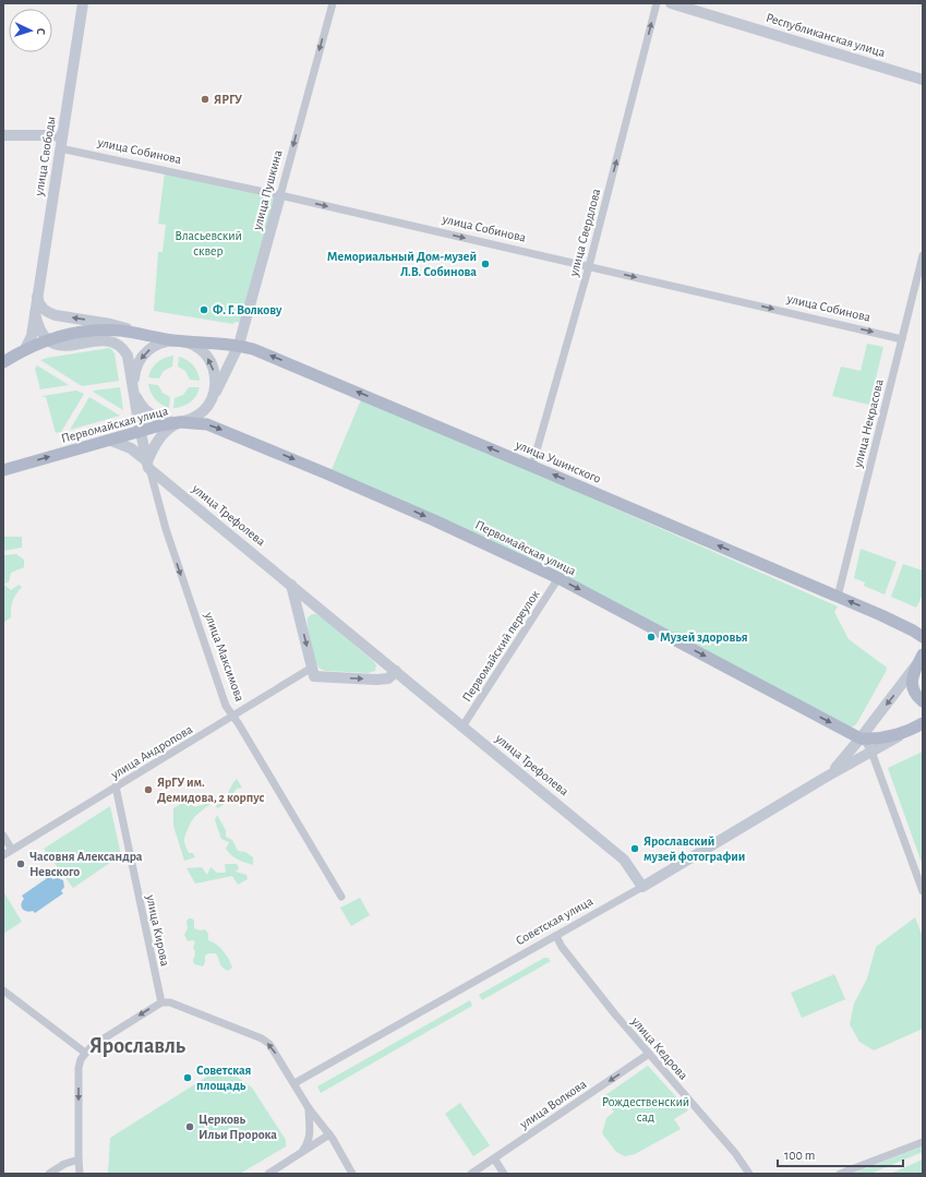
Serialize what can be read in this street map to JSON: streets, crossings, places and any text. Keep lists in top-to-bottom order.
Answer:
{
  "streets": {
    "main road": ["Первомайская улица", "улица Ушинского"],
    "street": [
      "Республиканская улица",
      "улица Собинова",
      "улица Свободы",
      "улица Пушкина",
      "улица Свердлова",
      "улица Некрасова",
      "улица Трефолева",
      "Первомайский переулок",
      "улица Максимова",
      "улица Андропова",
      "Советская улица",
      "улица Кирова",
      "улица Кедрова",
      "улица Волкова"
    ]
  },
  "crossings": [
    ["улица Собинова", "улица Свободы"],
    ["улица Собинова", "улица Пушкина"],
    ["улица Собинова", "улица Свердлова"],
    ["улица Собинова", "улица Некрасова"],
    ["улица Свободы", "улица Ушинского"],
    ["улица Свободы", "улица Максимова"],
    ["улица Пушкина", "Первомайская улица"],
    ["улица Пушкина", "улица Ушинского"],
    ["улица Пушкина", "улица Максимова"],
    ["улица Свердлова", "улица Ушинского"],
    ["улица Некрасова", "улица Ушинского"],
    ["Первомайская улица", "улица Ушинского"],
    ["Первомайская улица", "улица Трефолева"],
    ["Первомайская улица", "Первомайский переулок"],
    ["Первомайская улица", "улица Максимова"],
    ["Первомайская улица", "Советская улица"],
    ["улица Ушинского", "улица Максимова"],
    ["улица Трефолева", "Первомайский переулок"],
    ["улица Трефолева", "улица Максимова"],
    ["улица Трефолева", "Советская улица"],
    ["улица Максимова", "улица Андропова"],
    ["улица Андропова", "улица Кирова"],
    ["Советская улица", "улица Кедрова"],
    ["улица Кедрова", "улица Волкова"]
  ],
  "one_way": [
    "улица Собинова",
    "улица Пушкина",
    "улица Свердлова",
    "Первомайская улица",
    "улица Ушинского",
    "улица Максимова",
    "улица Волкова"
  ],
  "districts": ["Ярославль"],
  "parks": ["Власьевский сквер", "Рождественский сад"],
  "places": [
    "ЯРГУ",
    "Мемориальный Дом-музей Л.В. Собинова",
    "Ф. Г. Волкову",
    "Музей здоровья",
    "ЯрГУ им. Демидова, 2 корпус",
    "Ярославский музей фотографии",
    "Часовня Александра Невского",
    "Советская площадь",
    "Церковь Ильи Пророка"
  ],
  "scale_bar": "100 m",
  "north": "right"
}
